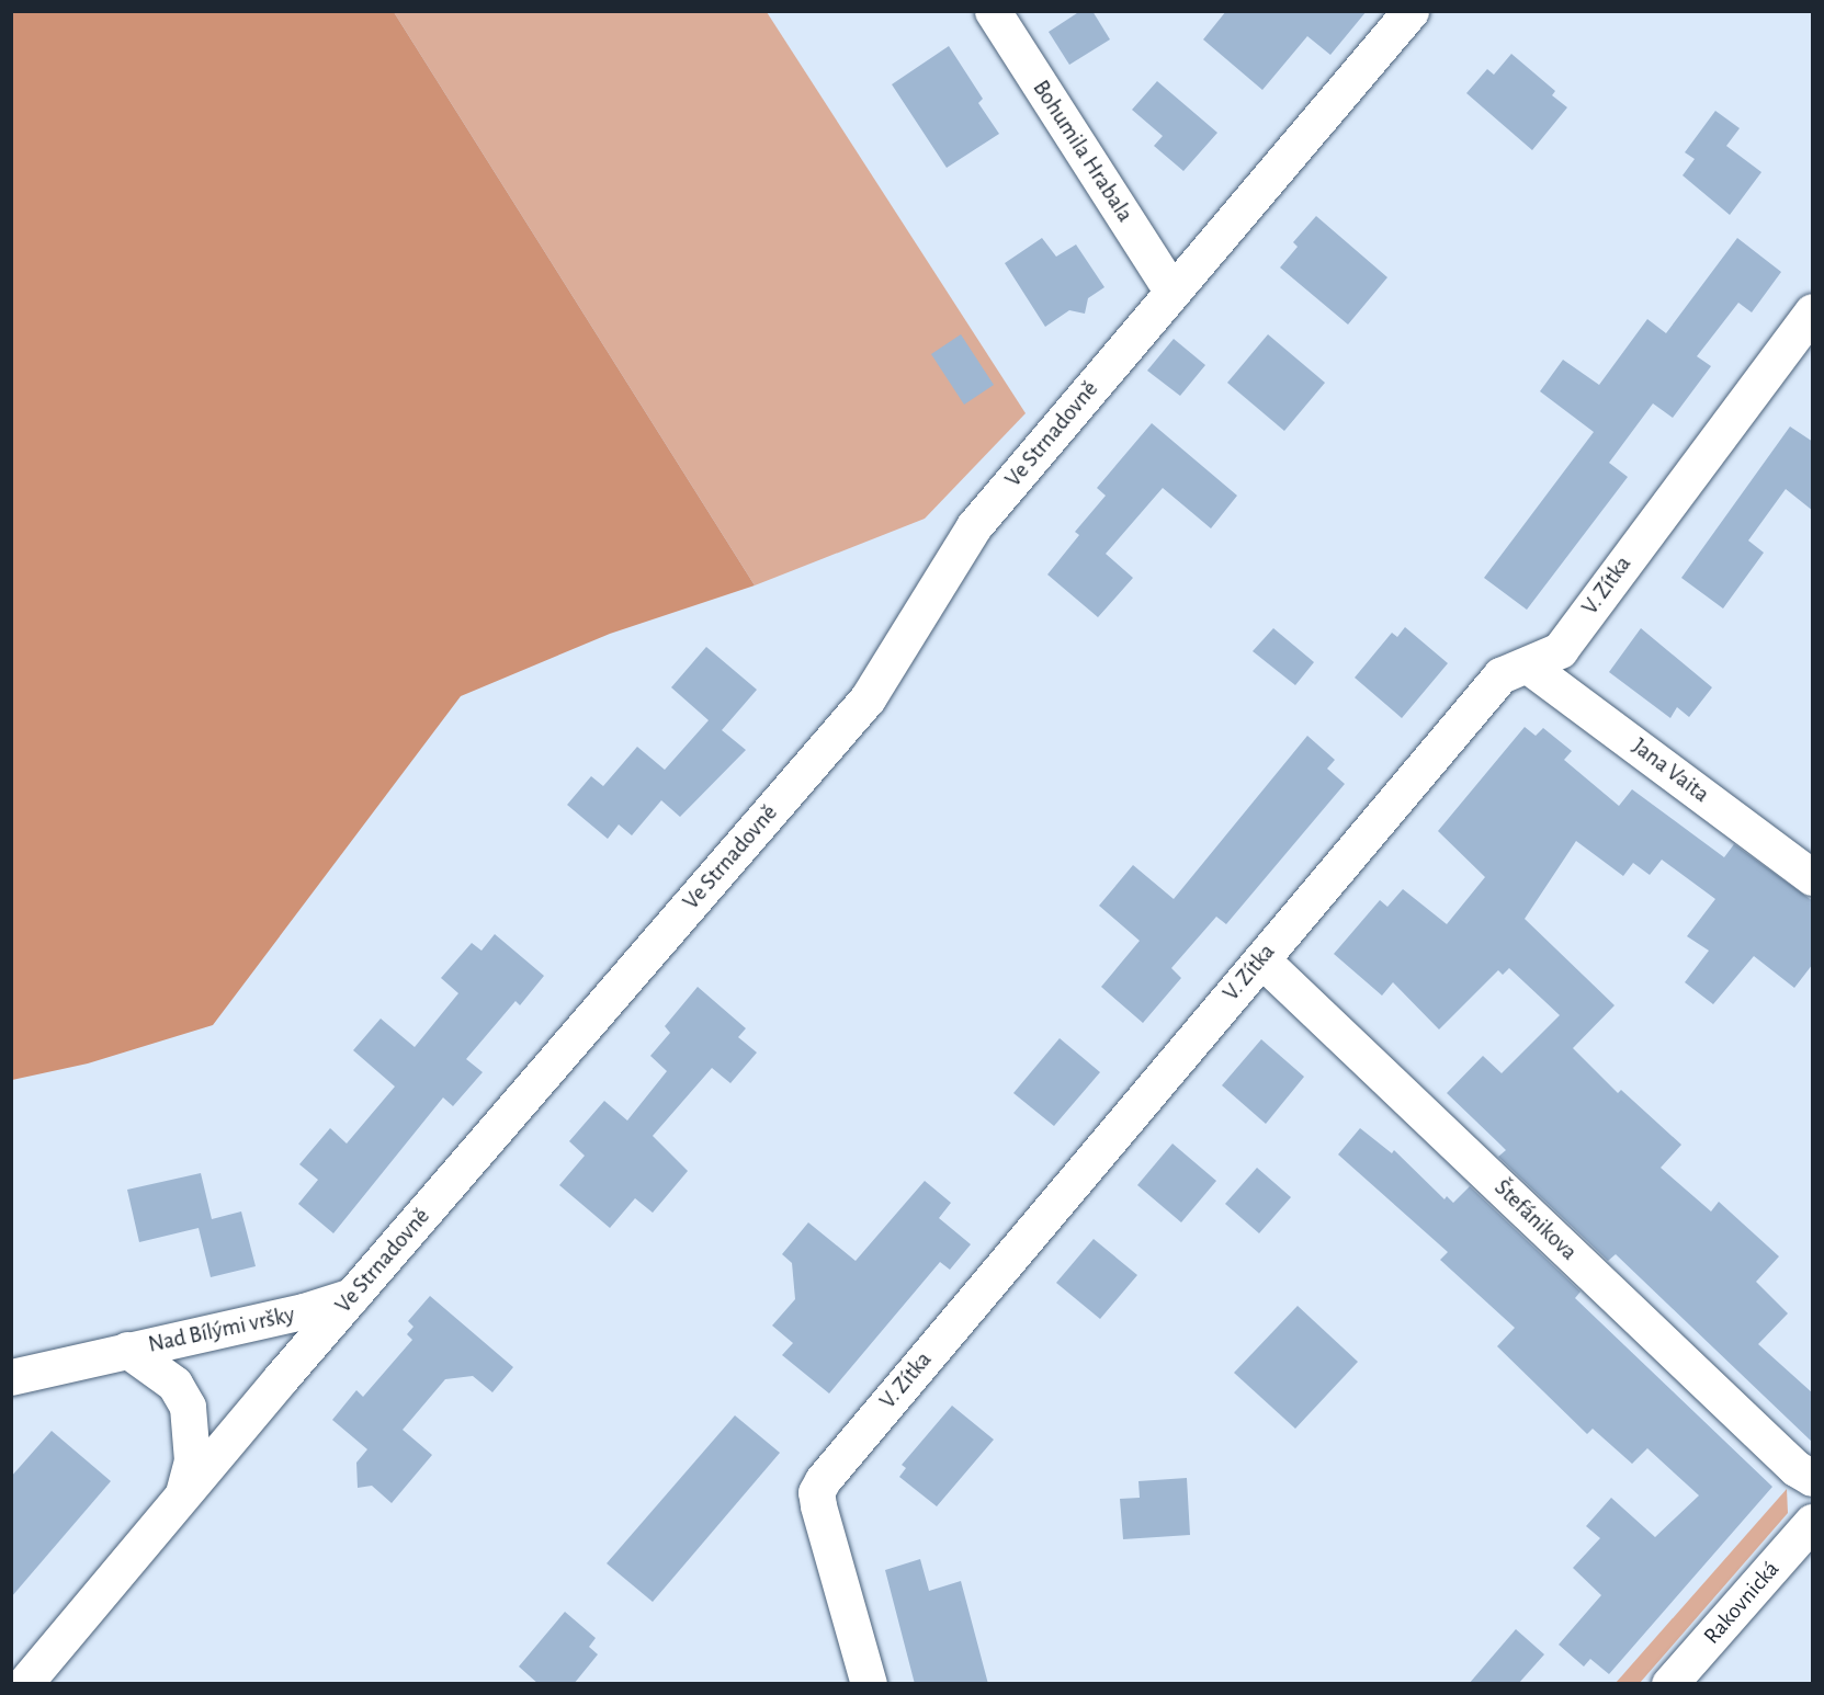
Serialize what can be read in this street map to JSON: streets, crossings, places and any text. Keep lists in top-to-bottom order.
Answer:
{
  "streets": {
    "street": [
      "Bohumila Hrabala",
      "Ve Strnadovně",
      "V. Zítka",
      "Jana Vaita",
      "Štefánikova",
      "Nad Bílými vršky",
      "Rakovnická"
    ]
  },
  "crossings": [
    ["Bohumila Hrabala", "Ve Strnadovně"],
    ["Ve Strnadovně", "Nad Bílými vršky"],
    ["V. Zítka", "Jana Vaita"],
    ["V. Zítka", "Štefánikova"]
  ]
}
